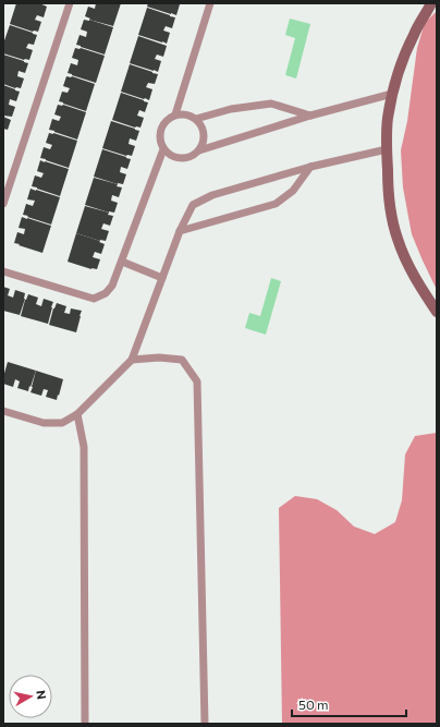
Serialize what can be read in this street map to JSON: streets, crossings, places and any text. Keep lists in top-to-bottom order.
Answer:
{
  "scale_bar": "50 m",
  "north": "right"
}
